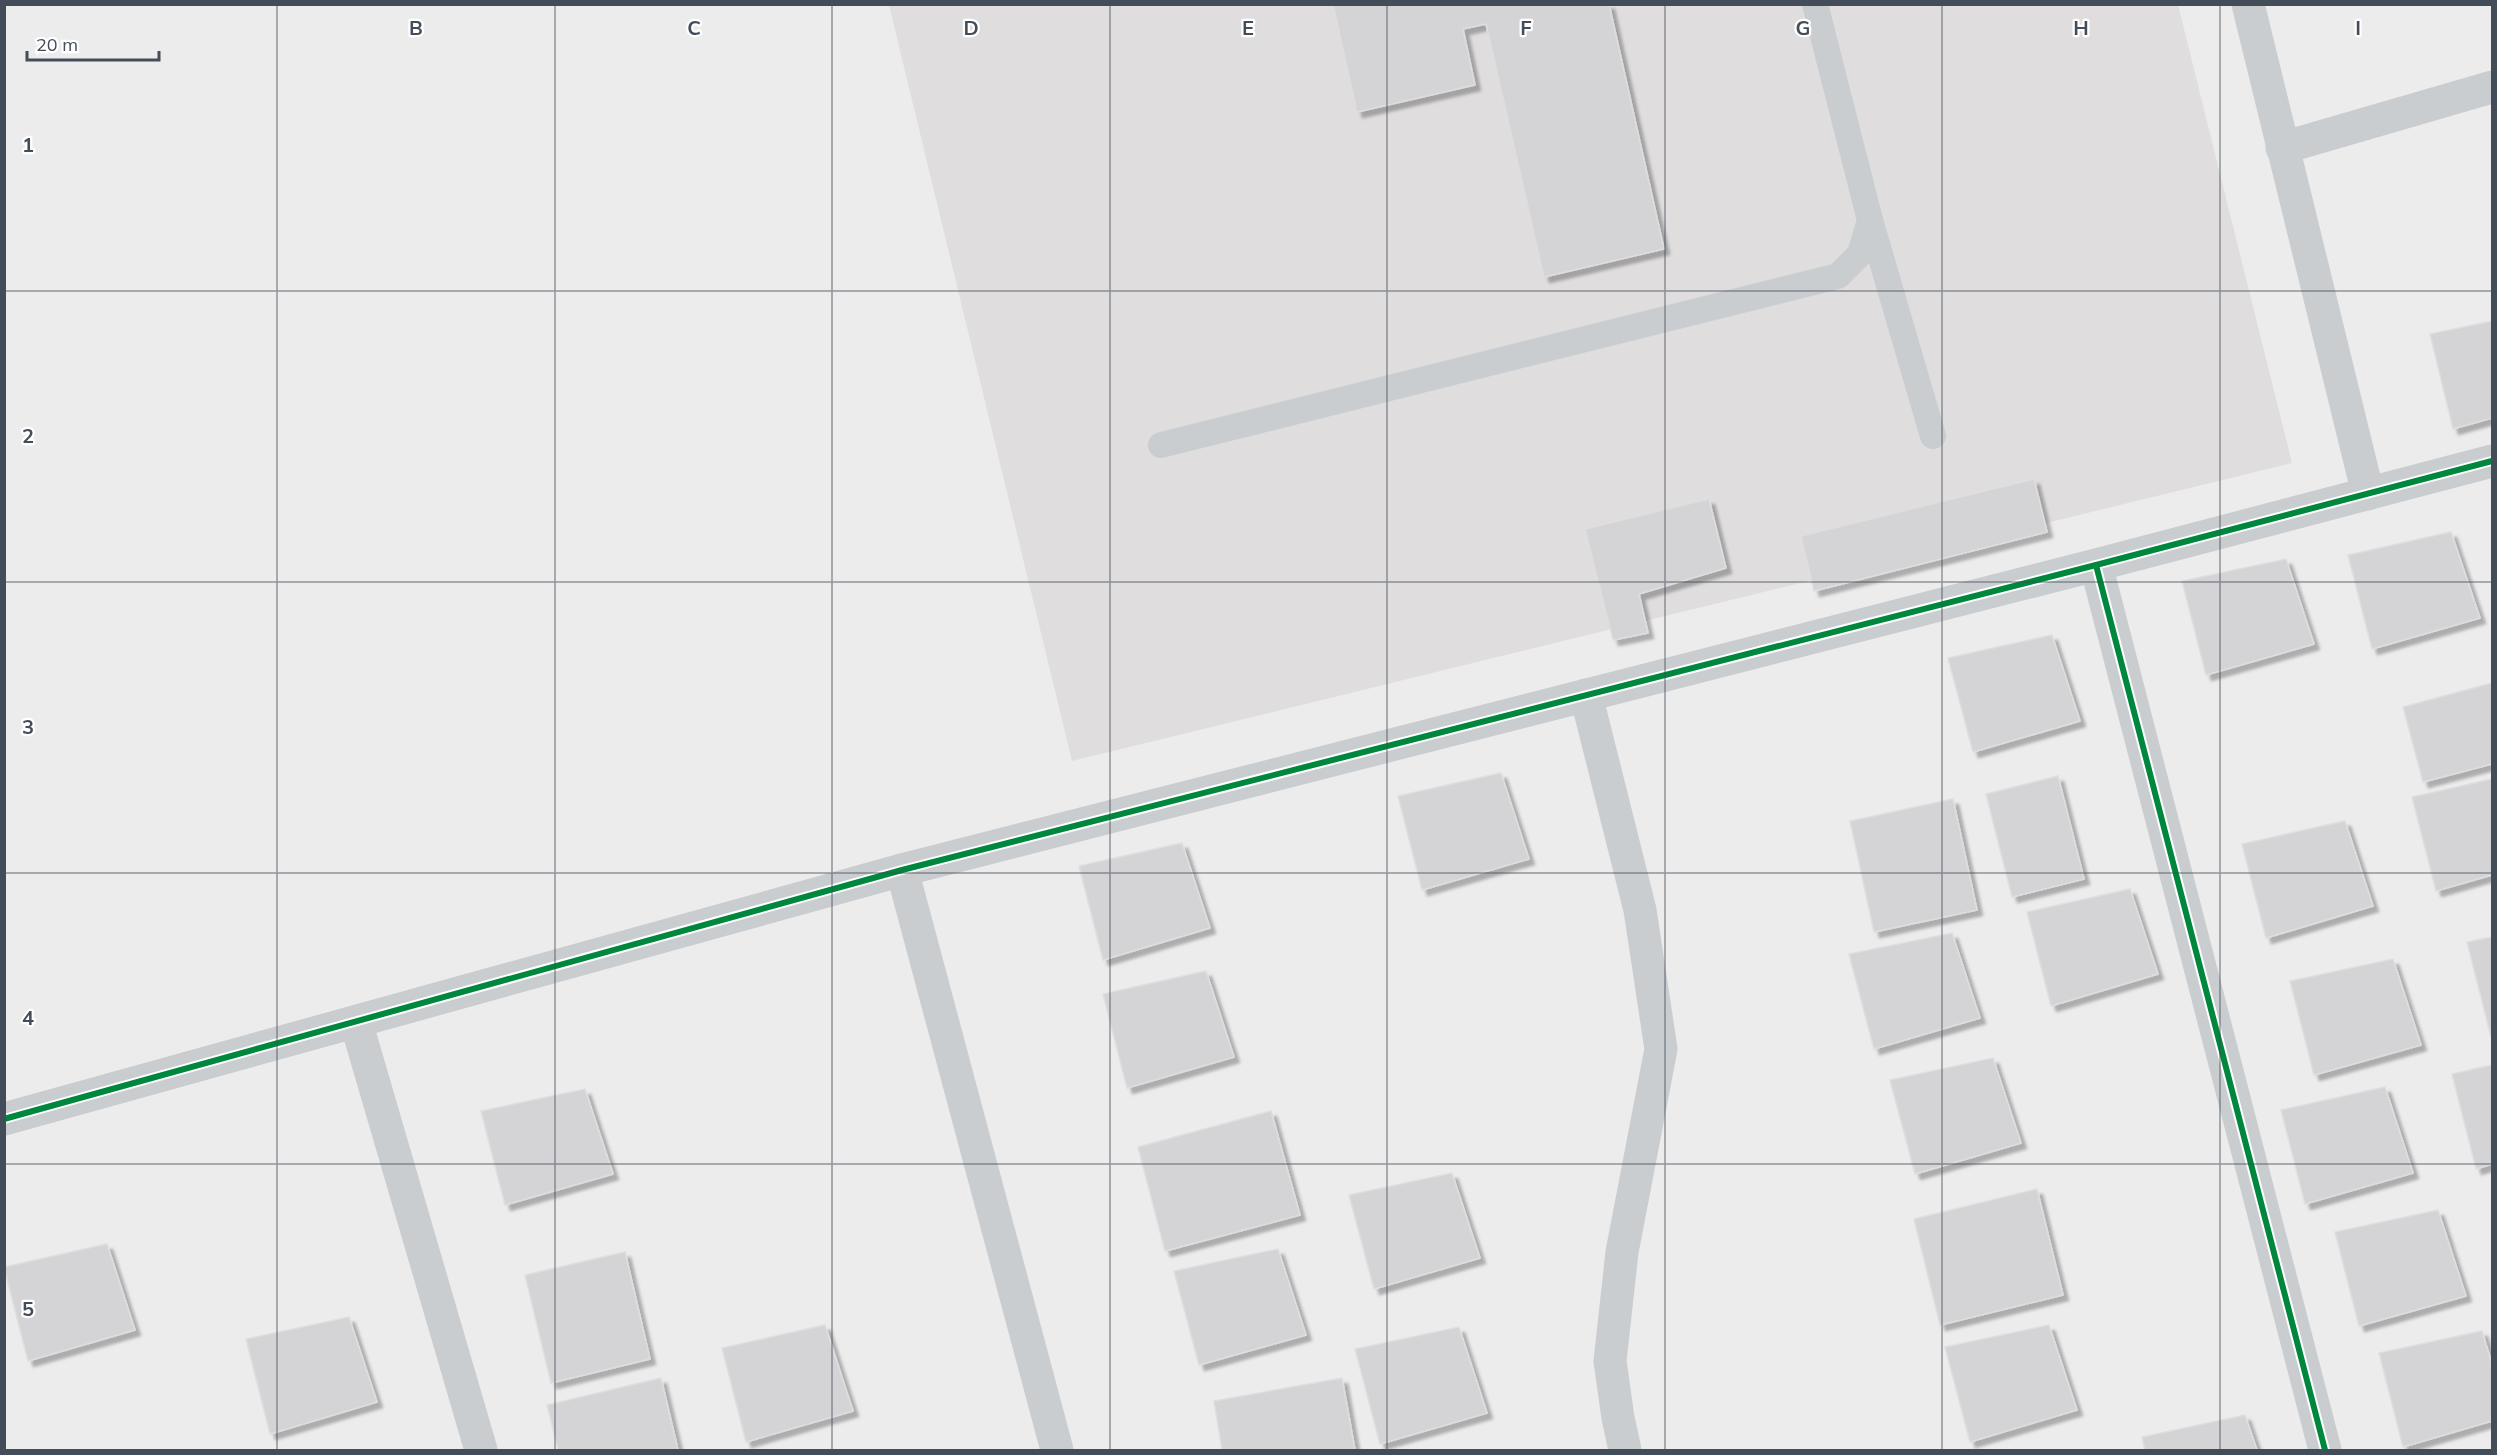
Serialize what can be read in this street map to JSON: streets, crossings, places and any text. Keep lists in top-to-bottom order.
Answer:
{
  "scale_bar": "20 m",
  "grid": {
    "columns": [
      "B",
      "C",
      "D",
      "E",
      "F",
      "G",
      "H",
      "I"
    ],
    "rows": [
      "1",
      "2",
      "3",
      "4",
      "5"
    ]
  }
}
